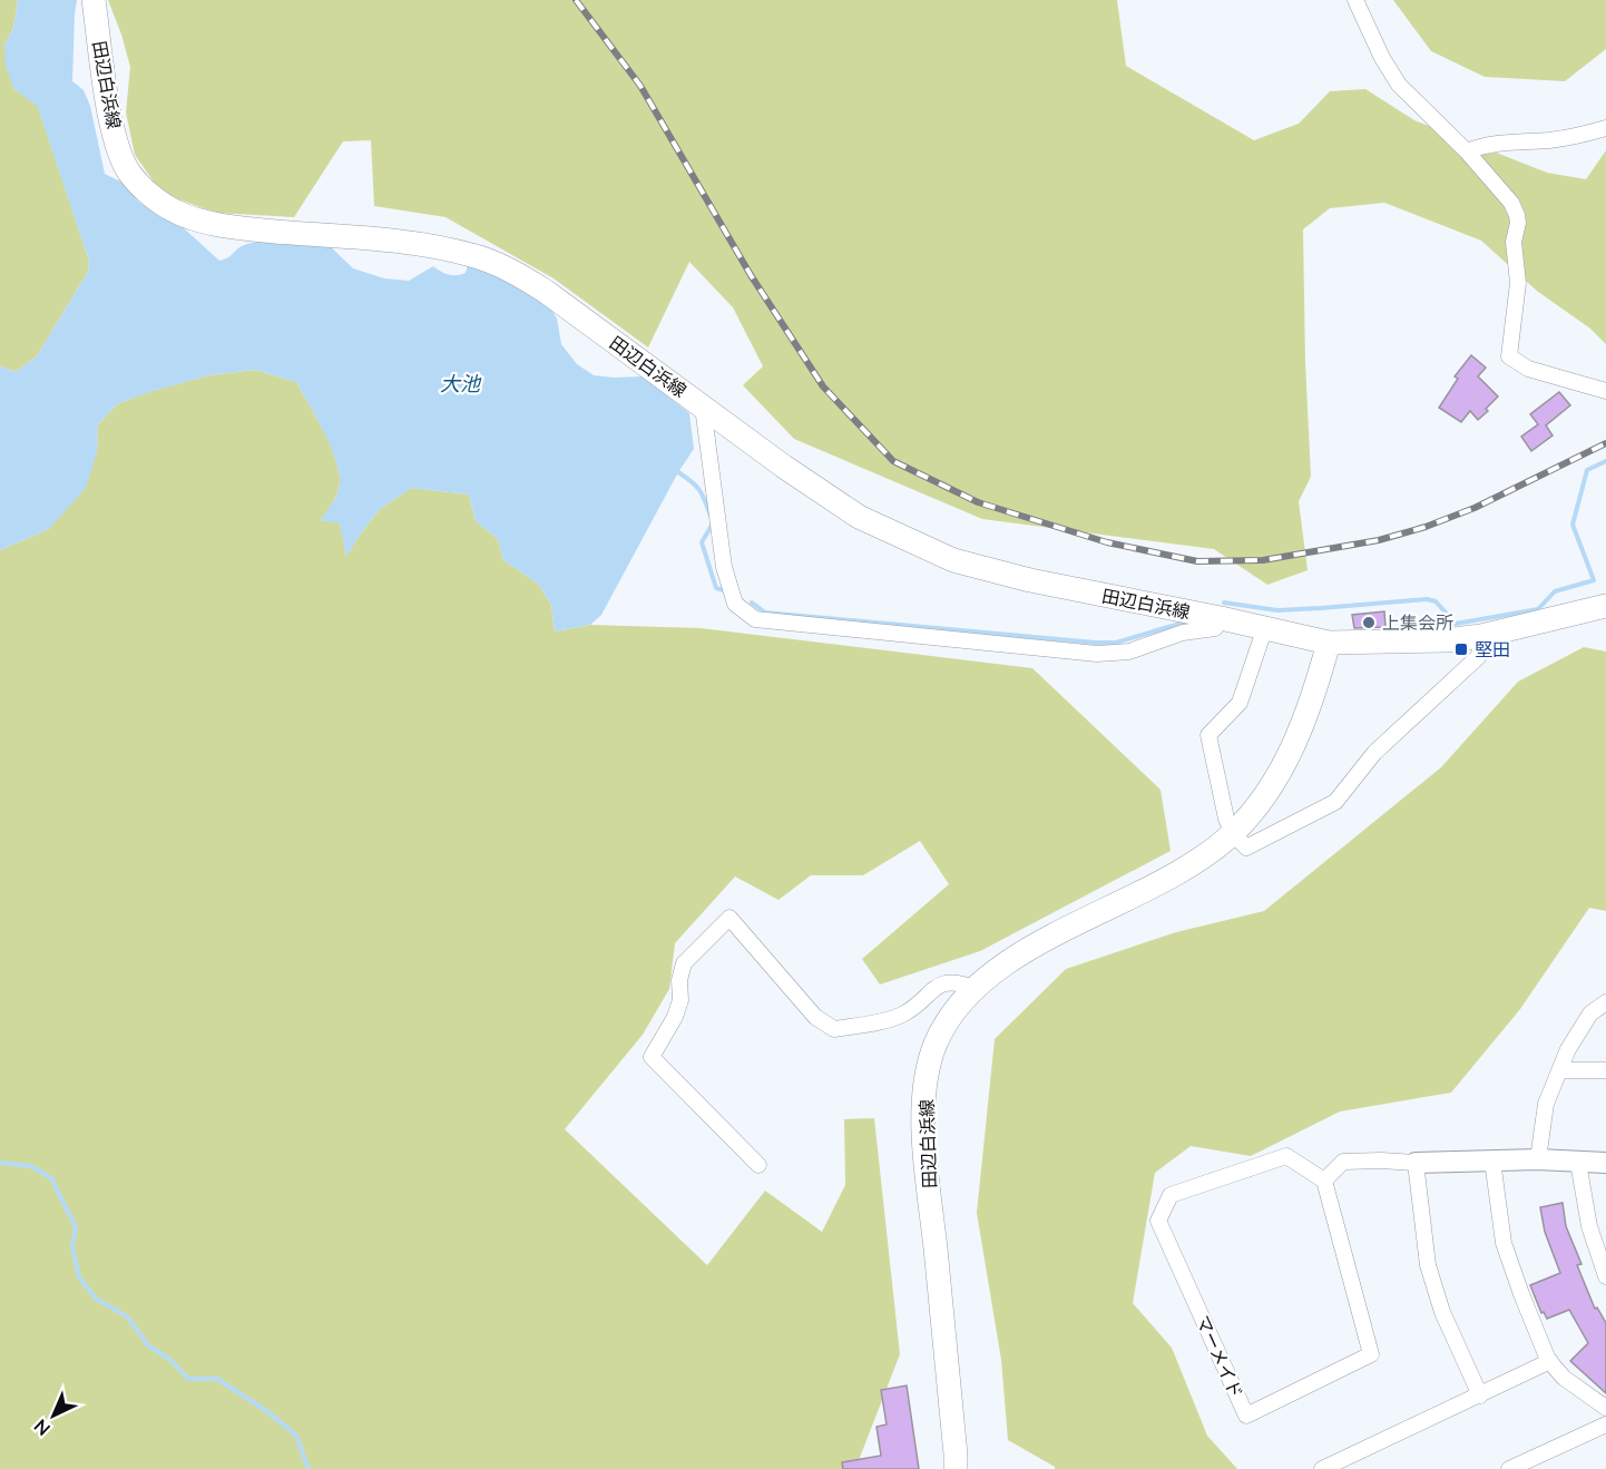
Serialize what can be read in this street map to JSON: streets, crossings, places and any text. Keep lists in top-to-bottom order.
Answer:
{
  "streets": {
    "main road": ["田辺白浜線"],
    "street": ["マーメイド"]
  },
  "water": ["大池"],
  "places": {
    "other": ["上集会所"],
    "transit": ["堅田"]
  },
  "north": "bottom left"
}
